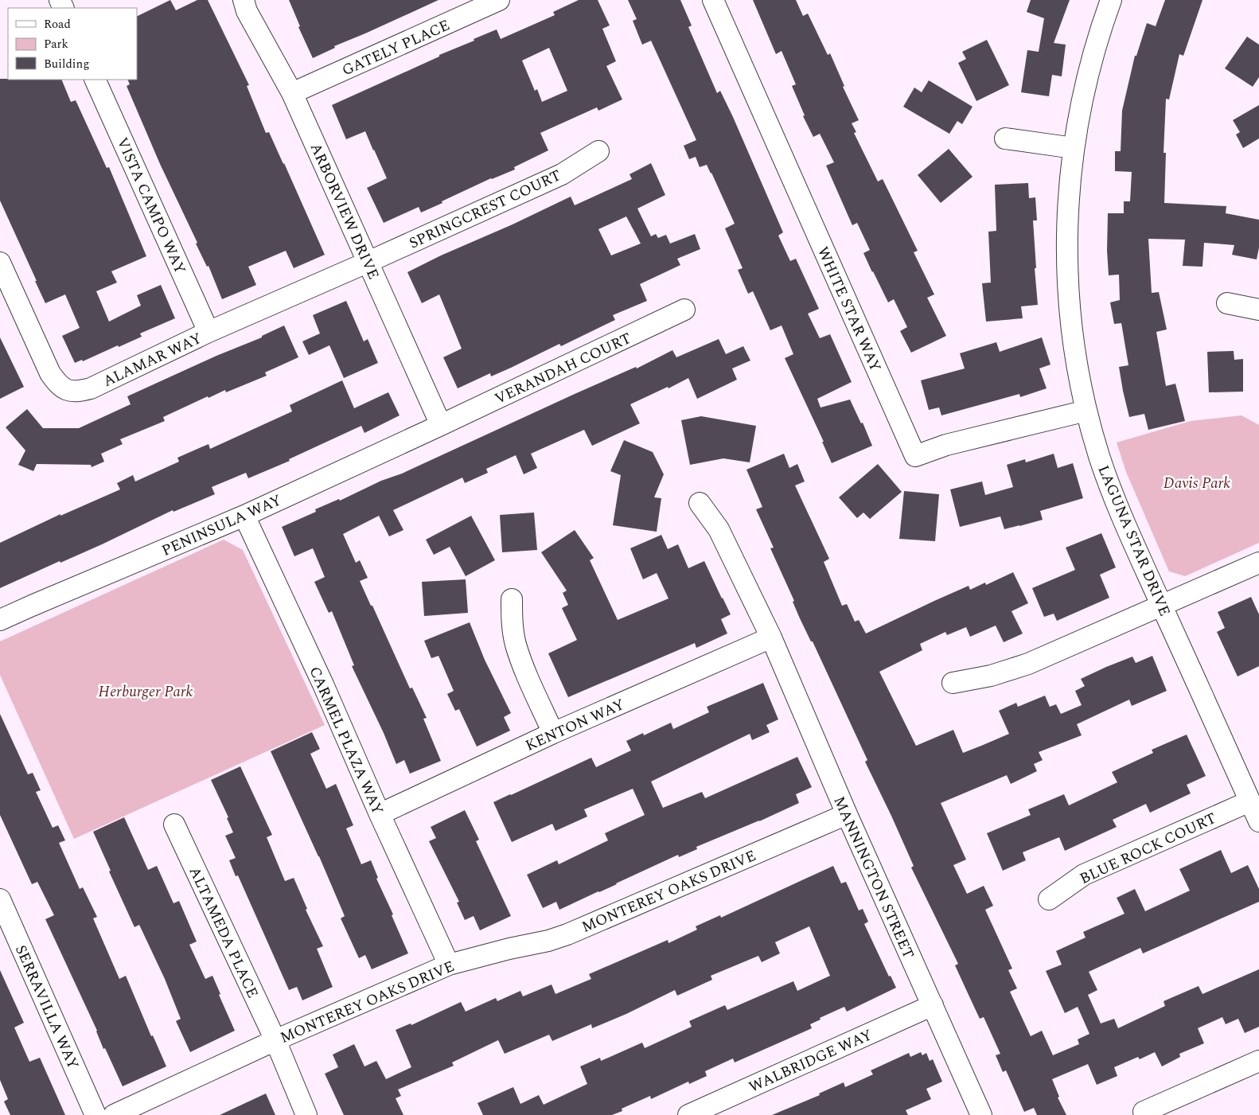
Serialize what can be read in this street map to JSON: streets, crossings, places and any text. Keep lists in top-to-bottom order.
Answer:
{
  "streets": {
    "street": [
      "GATELY PLACE",
      "VISTA CAMPO WAY",
      "SPRINGCREST COURT",
      "ARBORVIEW DRIVE",
      "WHITE STAR WAY",
      "ALAMAR WAY",
      "VERANDAH COURT",
      "PENINSULA WAY",
      "LAGUNA STAR DRIVE",
      "KENTON WAY",
      "CARMEL PLAZA WAY",
      "BLUE ROCK COURT",
      "MANNINGTON STREET",
      "MONTEREY OAKS DRIVE",
      "ALTAMEDA PLACE",
      "SERRAVILLA WAY",
      "WALBRIDGE WAY"
    ]
  },
  "crossings": [
    ["GATELY PLACE", "ARBORVIEW DRIVE"],
    ["VISTA CAMPO WAY", "ALAMAR WAY"],
    ["SPRINGCREST COURT", "ARBORVIEW DRIVE"],
    ["SPRINGCREST COURT", "ALAMAR WAY"],
    ["ARBORVIEW DRIVE", "ALAMAR WAY"],
    ["ARBORVIEW DRIVE", "VERANDAH COURT"],
    ["ARBORVIEW DRIVE", "PENINSULA WAY"],
    ["WHITE STAR WAY", "LAGUNA STAR DRIVE"],
    ["VERANDAH COURT", "PENINSULA WAY"],
    ["PENINSULA WAY", "CARMEL PLAZA WAY"],
    ["LAGUNA STAR DRIVE", "BLUE ROCK COURT"],
    ["KENTON WAY", "CARMEL PLAZA WAY"],
    ["KENTON WAY", "MANNINGTON STREET"],
    ["CARMEL PLAZA WAY", "MONTEREY OAKS DRIVE"],
    ["MANNINGTON STREET", "MONTEREY OAKS DRIVE"],
    ["MANNINGTON STREET", "WALBRIDGE WAY"],
    ["MONTEREY OAKS DRIVE", "ALTAMEDA PLACE"]
  ],
  "parks": ["Davis Park", "Herburger Park"],
  "legend": ["Road", "Park", "Building"]
}
